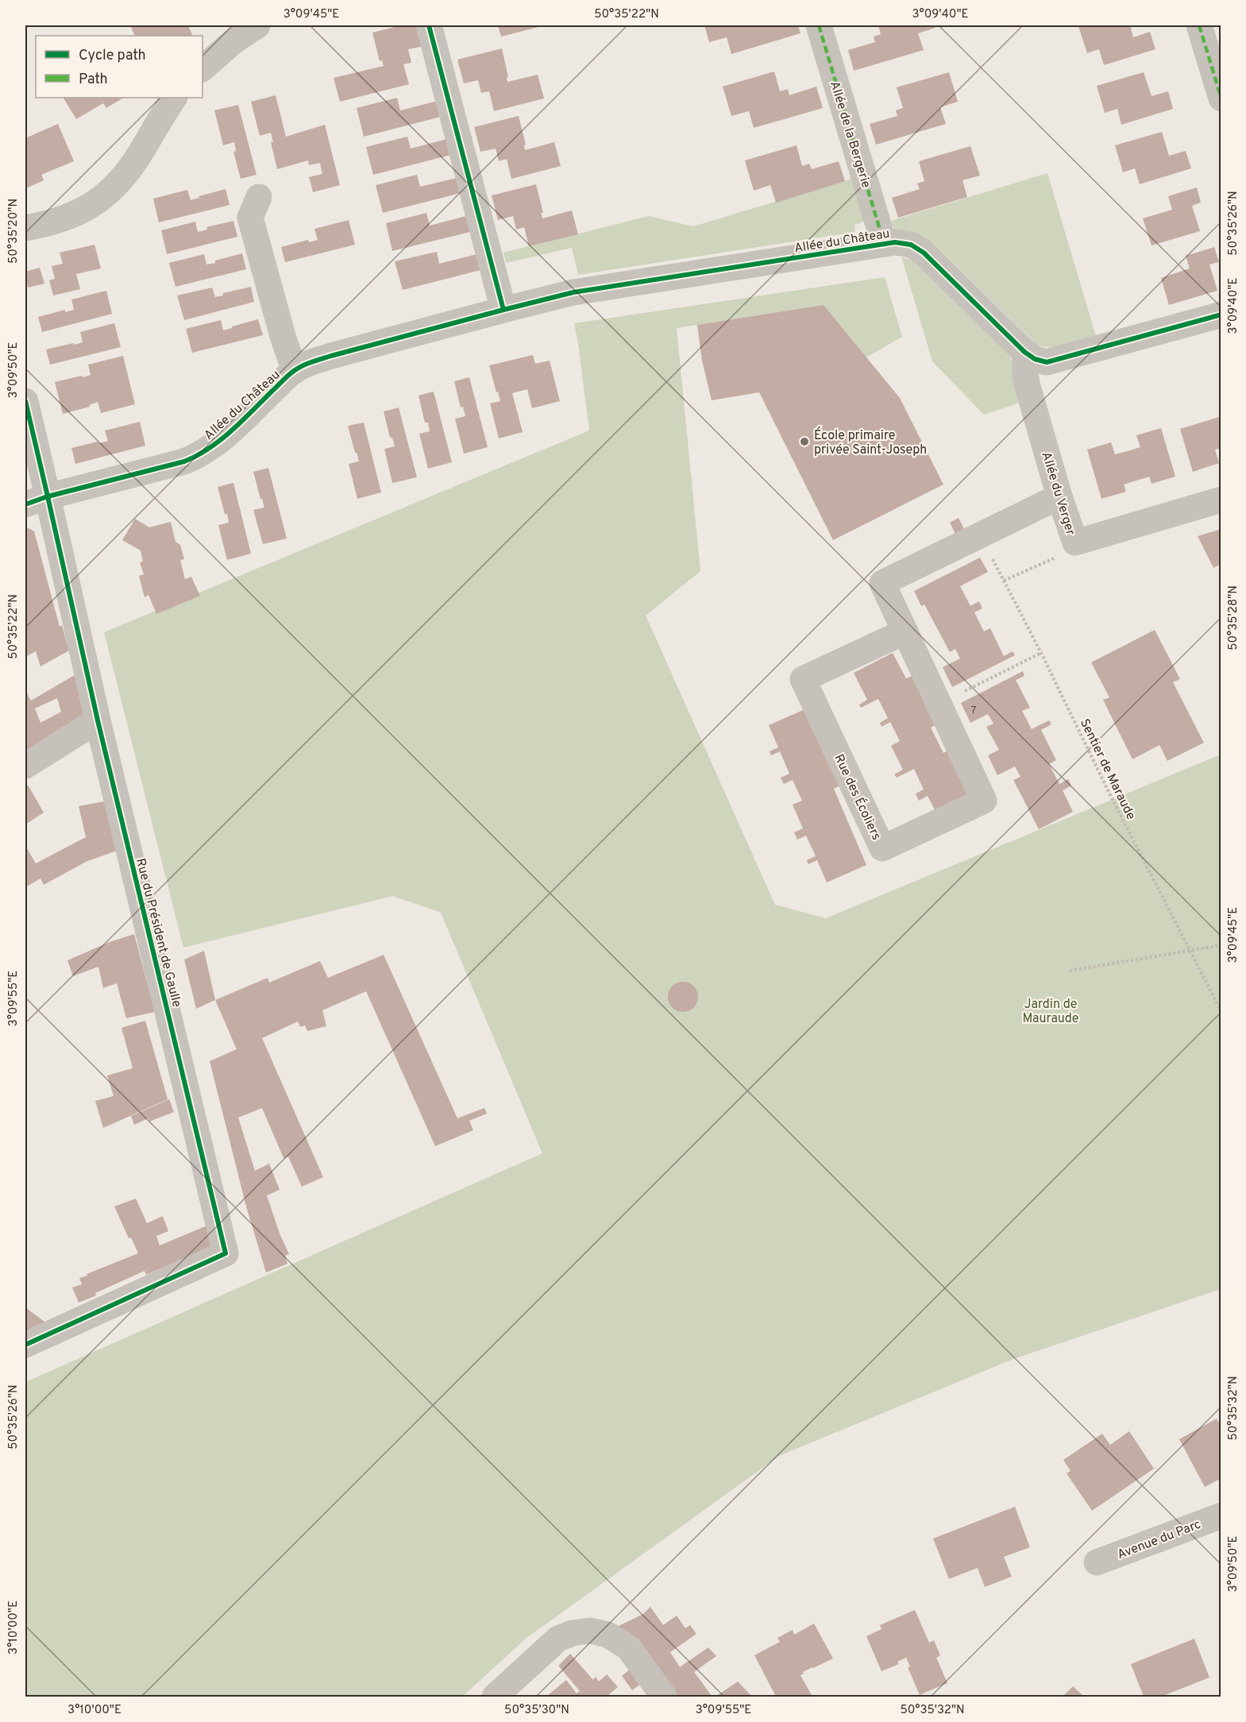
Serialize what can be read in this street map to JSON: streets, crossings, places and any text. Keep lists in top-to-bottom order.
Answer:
{
  "streets": {
    "street": [
      "Allée de la Bergerie",
      "Allée du Château",
      "Allée du Verger",
      "Rue des Écoliers",
      "Rue du Président de Gaulle",
      "Avenue du Parc"
    ],
    "path": ["Sentier de Maraude"]
  },
  "crossings": [
    ["Allée de la Bergerie", "Allée du Château"],
    ["Allée du Château", "Allée du Verger"],
    ["Allée du Château", "Rue du Président de Gaulle"],
    ["Allée du Verger", "Rue des Écoliers"],
    ["Sentier de Maraude", "Rue des Écoliers"]
  ],
  "parks": ["Jardin de Mauraude"],
  "places": ["École primaire privée Saint-Joseph"],
  "house_numbers": ["7"],
  "legend": ["Cycle path", "Path"],
  "coordinates": [
    "3°09'45\"E",
    "50°35'22\"N",
    "3°09'40\"E",
    "50°35'26\"N",
    "50°35'20\"N",
    "3°09'50\"E",
    "50°35'28\"N",
    "3°09'55\"E",
    "50°35'32\"N",
    "3°10'00\"E",
    "50°35'30\"N"
  ]
}
